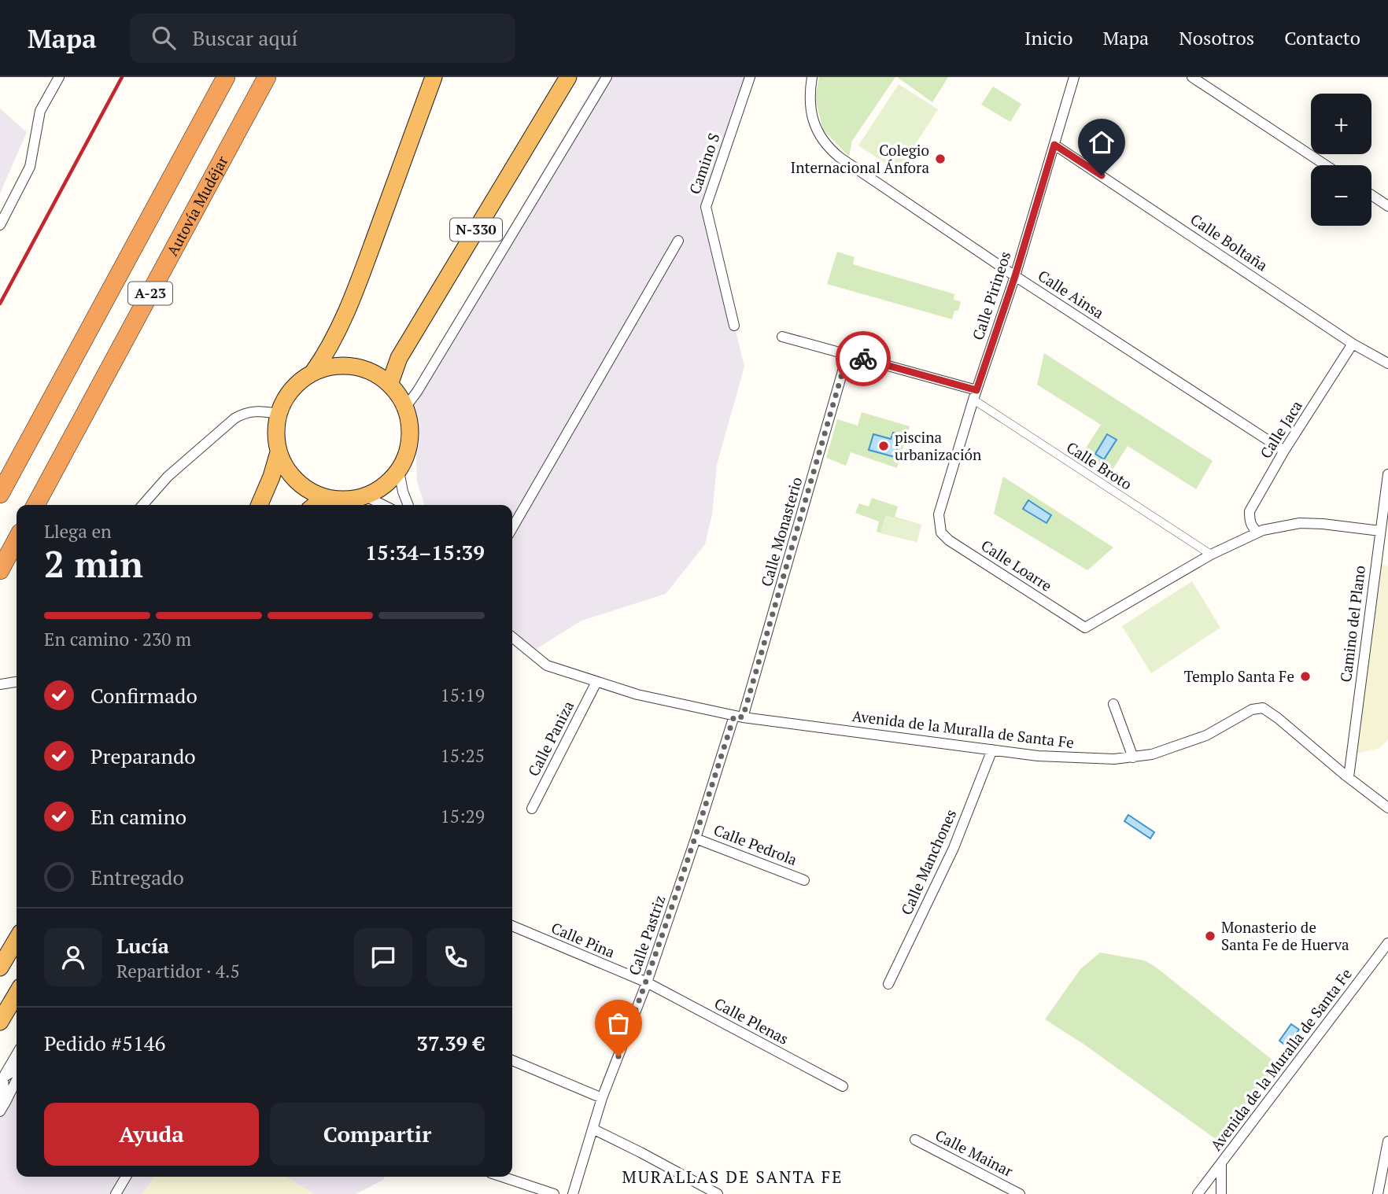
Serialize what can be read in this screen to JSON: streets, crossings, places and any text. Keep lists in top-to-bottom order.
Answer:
{
  "streets": {
    "highway": ["Autovía Mudéjar", "N-330", "A-23"],
    "street": [
      "Camino S",
      "Calle Boltaña",
      "Calle Ainsa",
      "Calle Pirineos",
      "Calle Jaca",
      "Calle Broto",
      "Calle Monasterio",
      "Calle Loarre",
      "Camino del Plano",
      "Avenida de la Muralla de Santa Fe",
      "Calle Paniza",
      "Calle Pedrola",
      "Calle Manchones",
      "Calle Pastriz",
      "Calle Pina",
      "Calle Plenas",
      "Calle Mainar"
    ]
  },
  "crossings": [
    ["Calle Boltaña", "Calle Pirineos"],
    ["Calle Boltaña", "Calle Jaca"],
    ["Calle Ainsa", "Calle Pirineos"],
    ["Calle Ainsa", "Calle Jaca"],
    ["Calle Pirineos", "Calle Broto"],
    ["Calle Pirineos", "Calle Loarre"],
    ["Calle Broto", "Calle Loarre"],
    ["Calle Monasterio", "Avenida de la Muralla de Santa Fe"],
    ["Calle Monasterio", "Calle Pastriz"],
    ["Camino del Plano", "Avenida de la Muralla de Santa Fe"],
    ["Avenida de la Muralla de Santa Fe", "Calle Paniza"],
    ["Avenida de la Muralla de Santa Fe", "Calle Manchones"],
    ["Avenida de la Muralla de Santa Fe", "Calle Pastriz"],
    ["Calle Pedrola", "Calle Pastriz"],
    ["Calle Pastriz", "Calle Pina"],
    ["Calle Pastriz", "Calle Plenas"],
    ["Calle Pina", "Calle Plenas"]
  ],
  "districts": ["MURALLAS DE SANTA FE"],
  "places": [
    "Colegio Internacional Ánfora",
    "piscina urbanización",
    "Templo Santa Fe",
    "Monasterio de Santa Fe de Huerva"
  ],
  "page": {
    "header": "Mapa",
    "search": "Buscar aquí",
    "nav": [
      "Inicio",
      "Mapa",
      "Nosotros",
      "Contacto"
    ],
    "map_buttons": ["+", "−"],
    "heading": ["2 min", "Llega en", "15:34–15:39"],
    "panel": [
      "Lucía",
      "Repartidor · 4.5",
      "Pedido #5146",
      "37.39 €"
    ],
    "bar": "En camino · 230 m",
    "list": [
      ["Confirmado", "15:19"],
      ["Preparando", "15:25"],
      ["En camino", "15:29"],
      "Entregado"
    ],
    "buttons": ["Ayuda", "Compartir"]
  }
}
